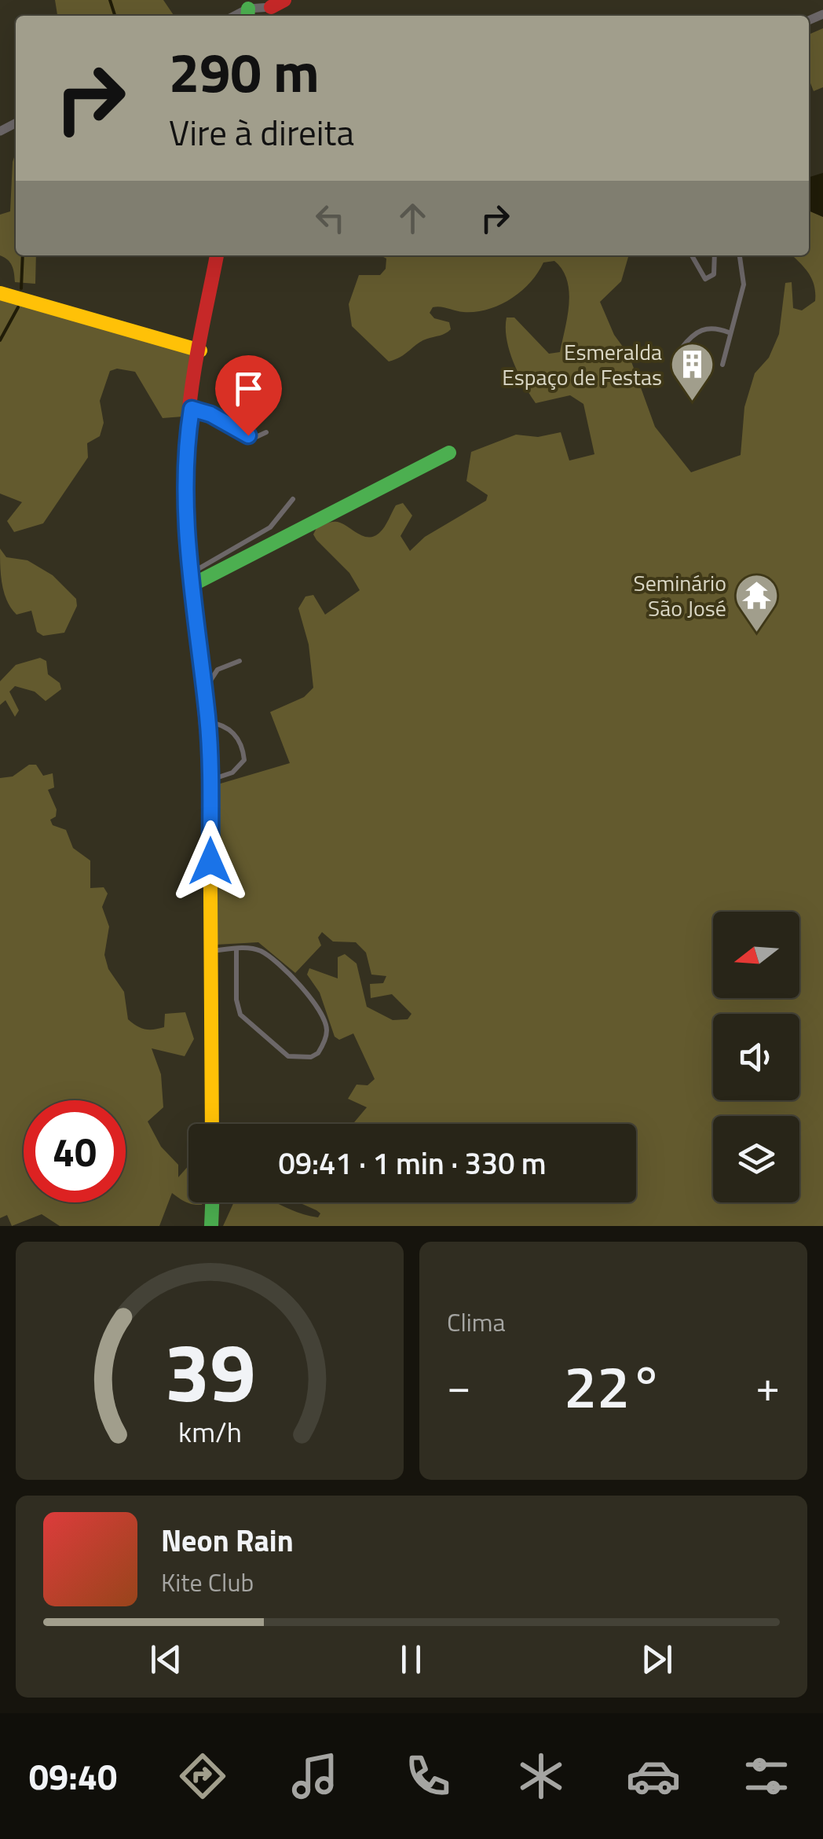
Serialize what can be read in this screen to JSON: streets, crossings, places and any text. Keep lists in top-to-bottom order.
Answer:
{
  "places": {
    "building": ["Esmeralda Espaço de Festas"],
    "temple": ["Seminário São José"]
  },
  "north": "left",
  "page": {
    "turn": ["290 m", "Vire à direita"],
    "limit": "40",
    "trip": "09:41 · 1 min · 330 m",
    "tile": "Clima",
    "heat": ["−", "22°", "+"],
    "song": ["Neon Rain", "Kite Club"],
    "tabs": "09:40",
    "gauge": ["39", "km/h"]
  }
}
